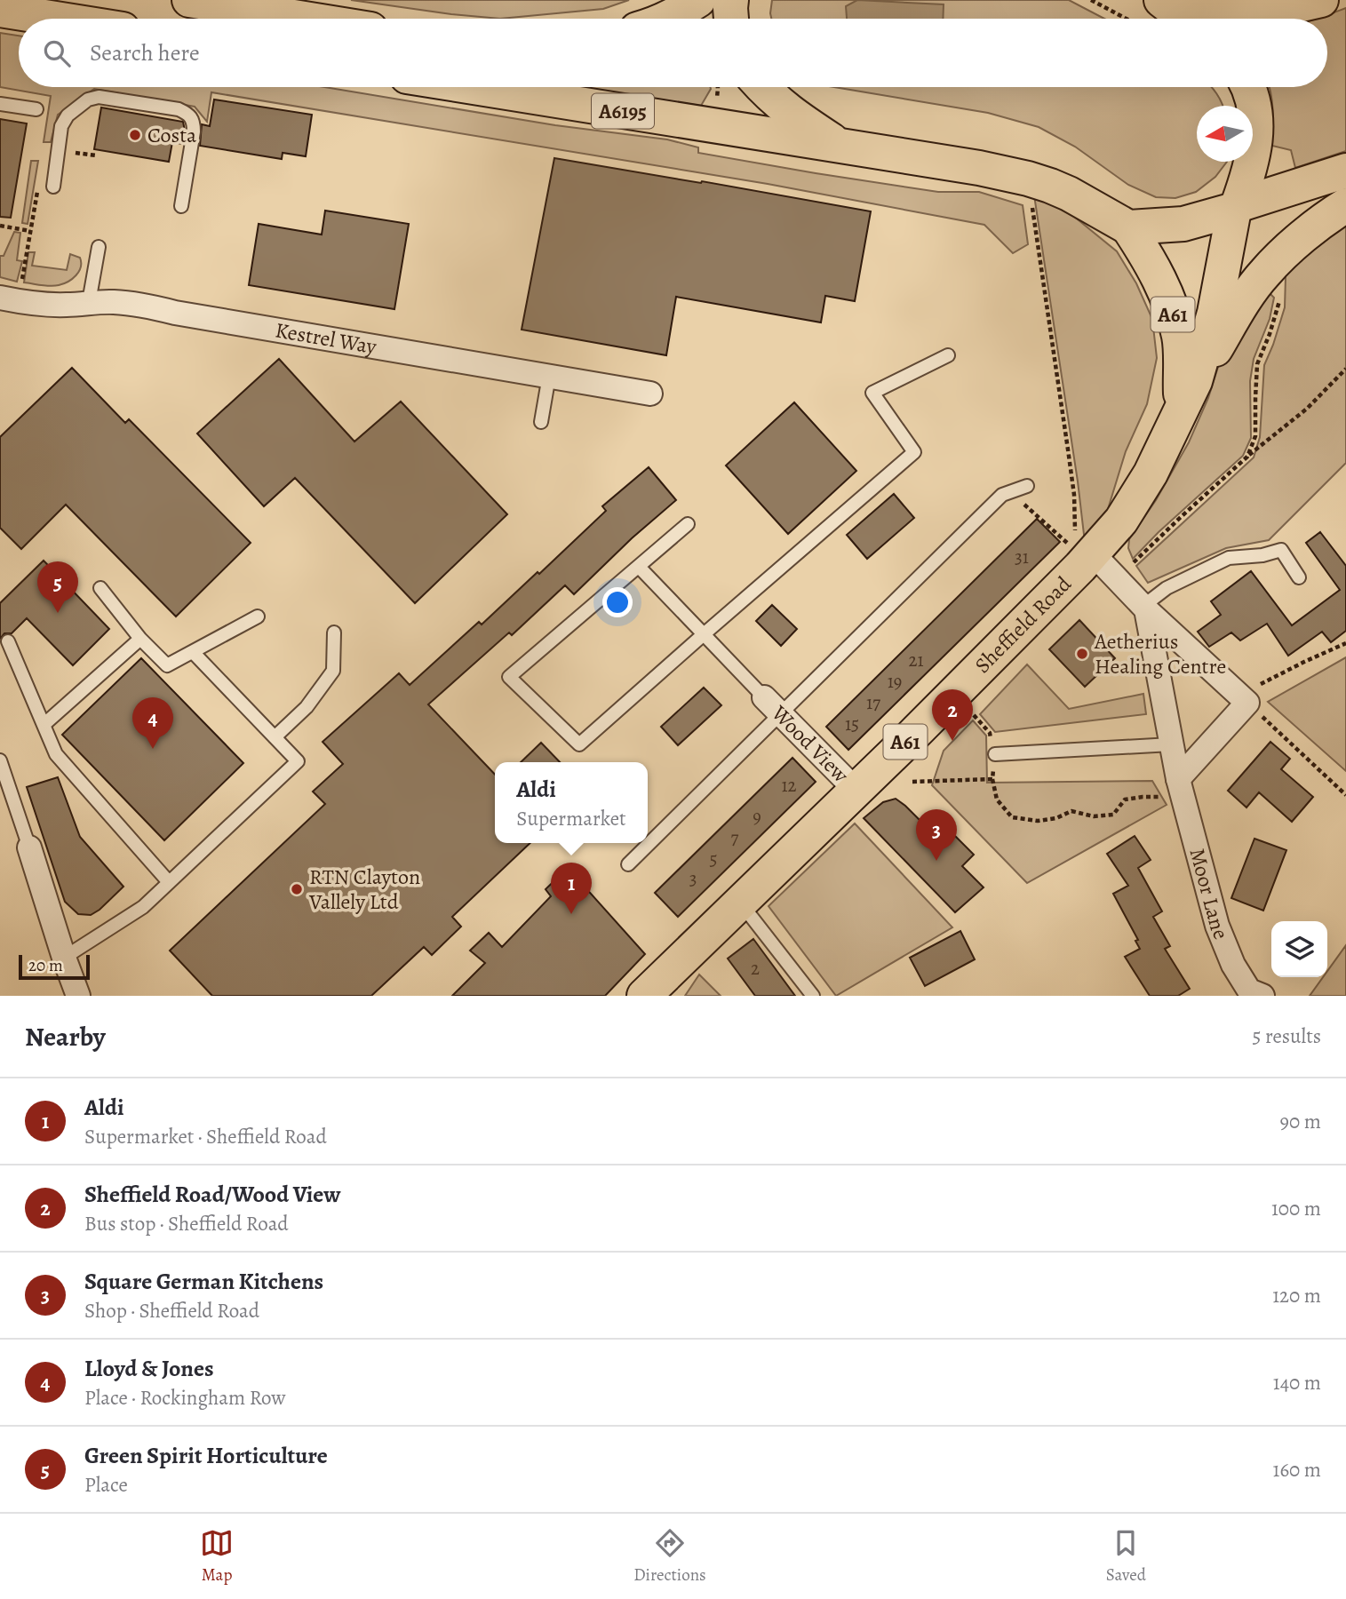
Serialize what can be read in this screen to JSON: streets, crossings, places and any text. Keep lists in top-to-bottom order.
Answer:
{
  "streets": {
    "highway": ["A6195", "A61", "Sheffield Road"],
    "street": ["Kestrel Way", "Wood View", "Moor Lane"]
  },
  "crossings": [
    ["A6195", "A61"],
    ["A61", "Sheffield Road"],
    ["Sheffield Road", "Wood View"]
  ],
  "places": ["Costa", "Aetherius Healing Centre", "RTN Clayton Vallely Ltd"],
  "house_numbers": [
    "31",
    "21",
    "19",
    "17",
    "15",
    "12",
    "9",
    "7",
    "5",
    "3",
    "2"
  ],
  "scale_bar": "20 m",
  "north": "left",
  "page": {
    "search": "Search here",
    "pins": [
      "5",
      "2",
      "4",
      "3",
      "1"
    ],
    "popup": ["Aldi", "Supermarket"],
    "scale": "20 m",
    "heading": ["Nearby", "5 results"],
    "list": [
      {
        "mark": "1",
        "name": "Aldi",
        "note": "Supermarket · Sheffield Road",
        "value": "90 m"
      },
      {
        "mark": "2",
        "name": "Sheffield Road/Wood View",
        "note": "Bus stop · Sheffield Road",
        "value": "100 m"
      },
      {
        "mark": "3",
        "name": "Square German Kitchens",
        "note": "Shop · Sheffield Road",
        "value": "120 m"
      },
      {
        "mark": "4",
        "name": "Lloyd & Jones",
        "note": "Place · Rockingham Row",
        "value": "140 m"
      },
      {
        "mark": "5",
        "name": "Green Spirit Horticulture",
        "note": "Place",
        "value": "160 m"
      }
    ],
    "nav": ["Map", "Directions", "Saved"]
  }
}
